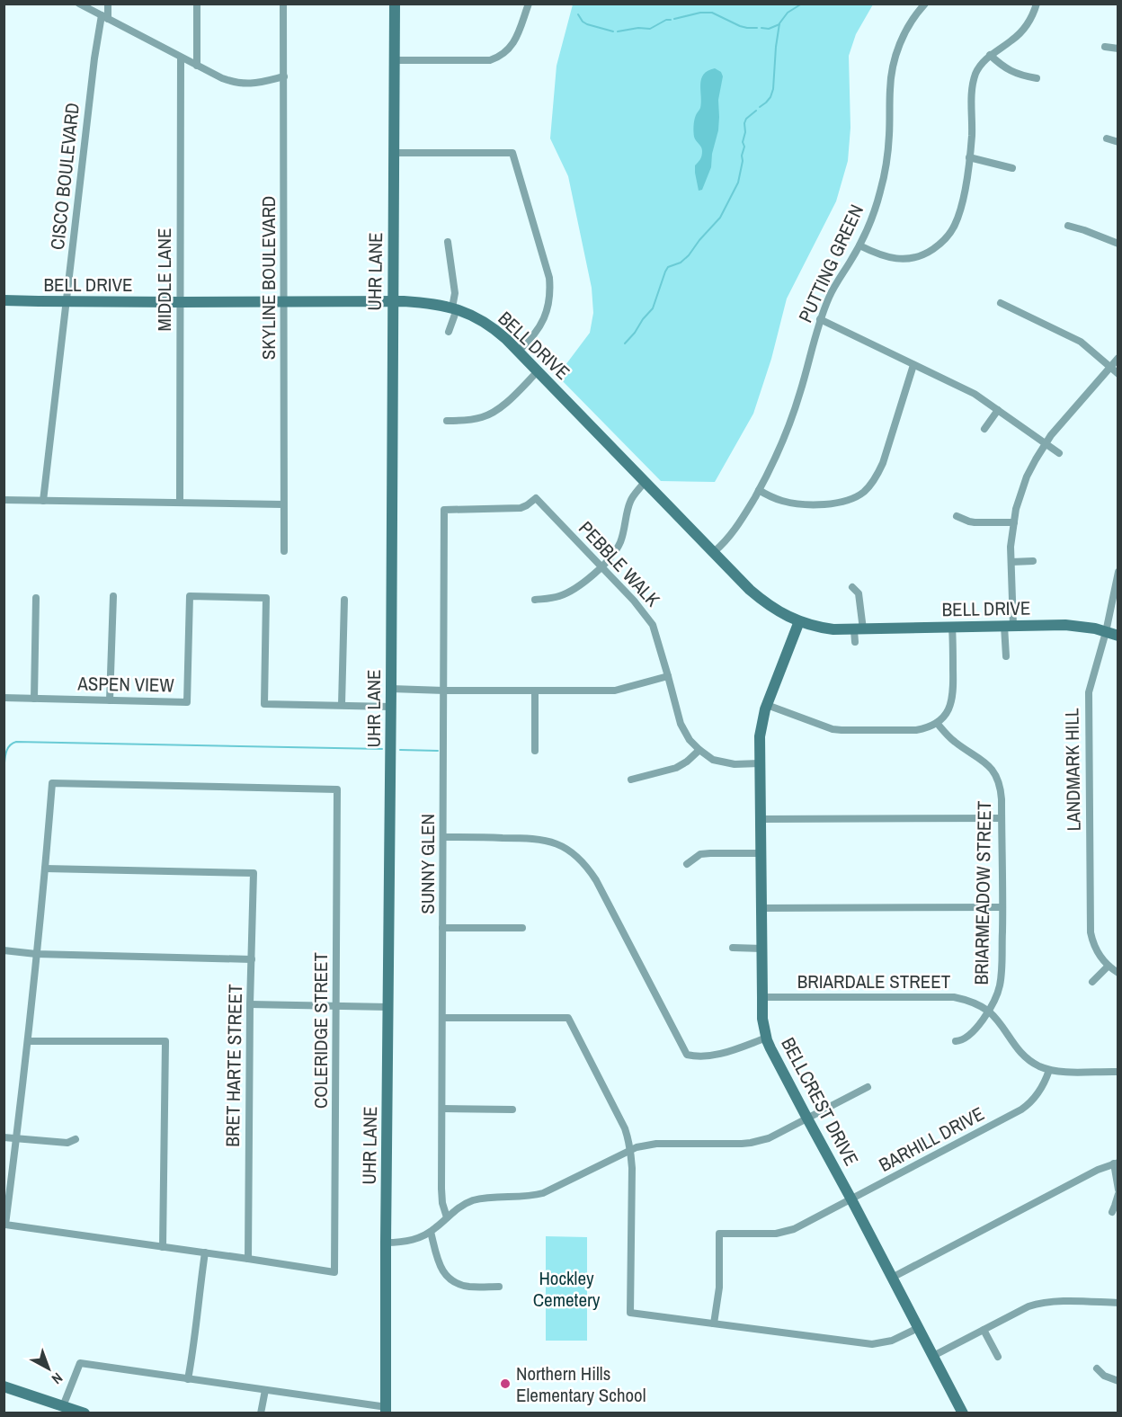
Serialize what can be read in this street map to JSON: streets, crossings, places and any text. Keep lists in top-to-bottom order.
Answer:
{
  "streets": {
    "street": [
      "CISCO BOULEVARD",
      "PUTTING GREEN",
      "UHR LANE",
      "SKYLINE BOULEVARD",
      "MIDDLE LANE",
      "BELL DRIVE",
      "PEBBLE WALK",
      "ASPEN VIEW",
      "LANDMARK HILL",
      "SUNNY GLEN",
      "BRIARMEADOW STREET",
      "BRIARDALE STREET",
      "COLERIDGE STREET",
      "BRET HARTE STREET",
      "BELLCREST DRIVE",
      "BARHILL DRIVE"
    ]
  },
  "crossings": [
    ["CISCO BOULEVARD", "BELL DRIVE"],
    ["PUTTING GREEN", "BELL DRIVE"],
    ["UHR LANE", "BELL DRIVE"],
    ["UHR LANE", "ASPEN VIEW"],
    ["SKYLINE BOULEVARD", "BELL DRIVE"],
    ["MIDDLE LANE", "BELL DRIVE"],
    ["BELL DRIVE", "LANDMARK HILL"],
    ["BELL DRIVE", "BELLCREST DRIVE"],
    ["PEBBLE WALK", "SUNNY GLEN"],
    ["PEBBLE WALK", "BELLCREST DRIVE"],
    ["BRIARMEADOW STREET", "BRIARDALE STREET"],
    ["BRIARDALE STREET", "BELLCREST DRIVE"],
    ["BRIARDALE STREET", "BARHILL DRIVE"],
    ["COLERIDGE STREET", "BRET HARTE STREET"],
    ["BELLCREST DRIVE", "BARHILL DRIVE"]
  ],
  "parks": ["Hockley Cemetery"],
  "places": ["Northern Hills Elementary School"],
  "north": "bottom right"
}
